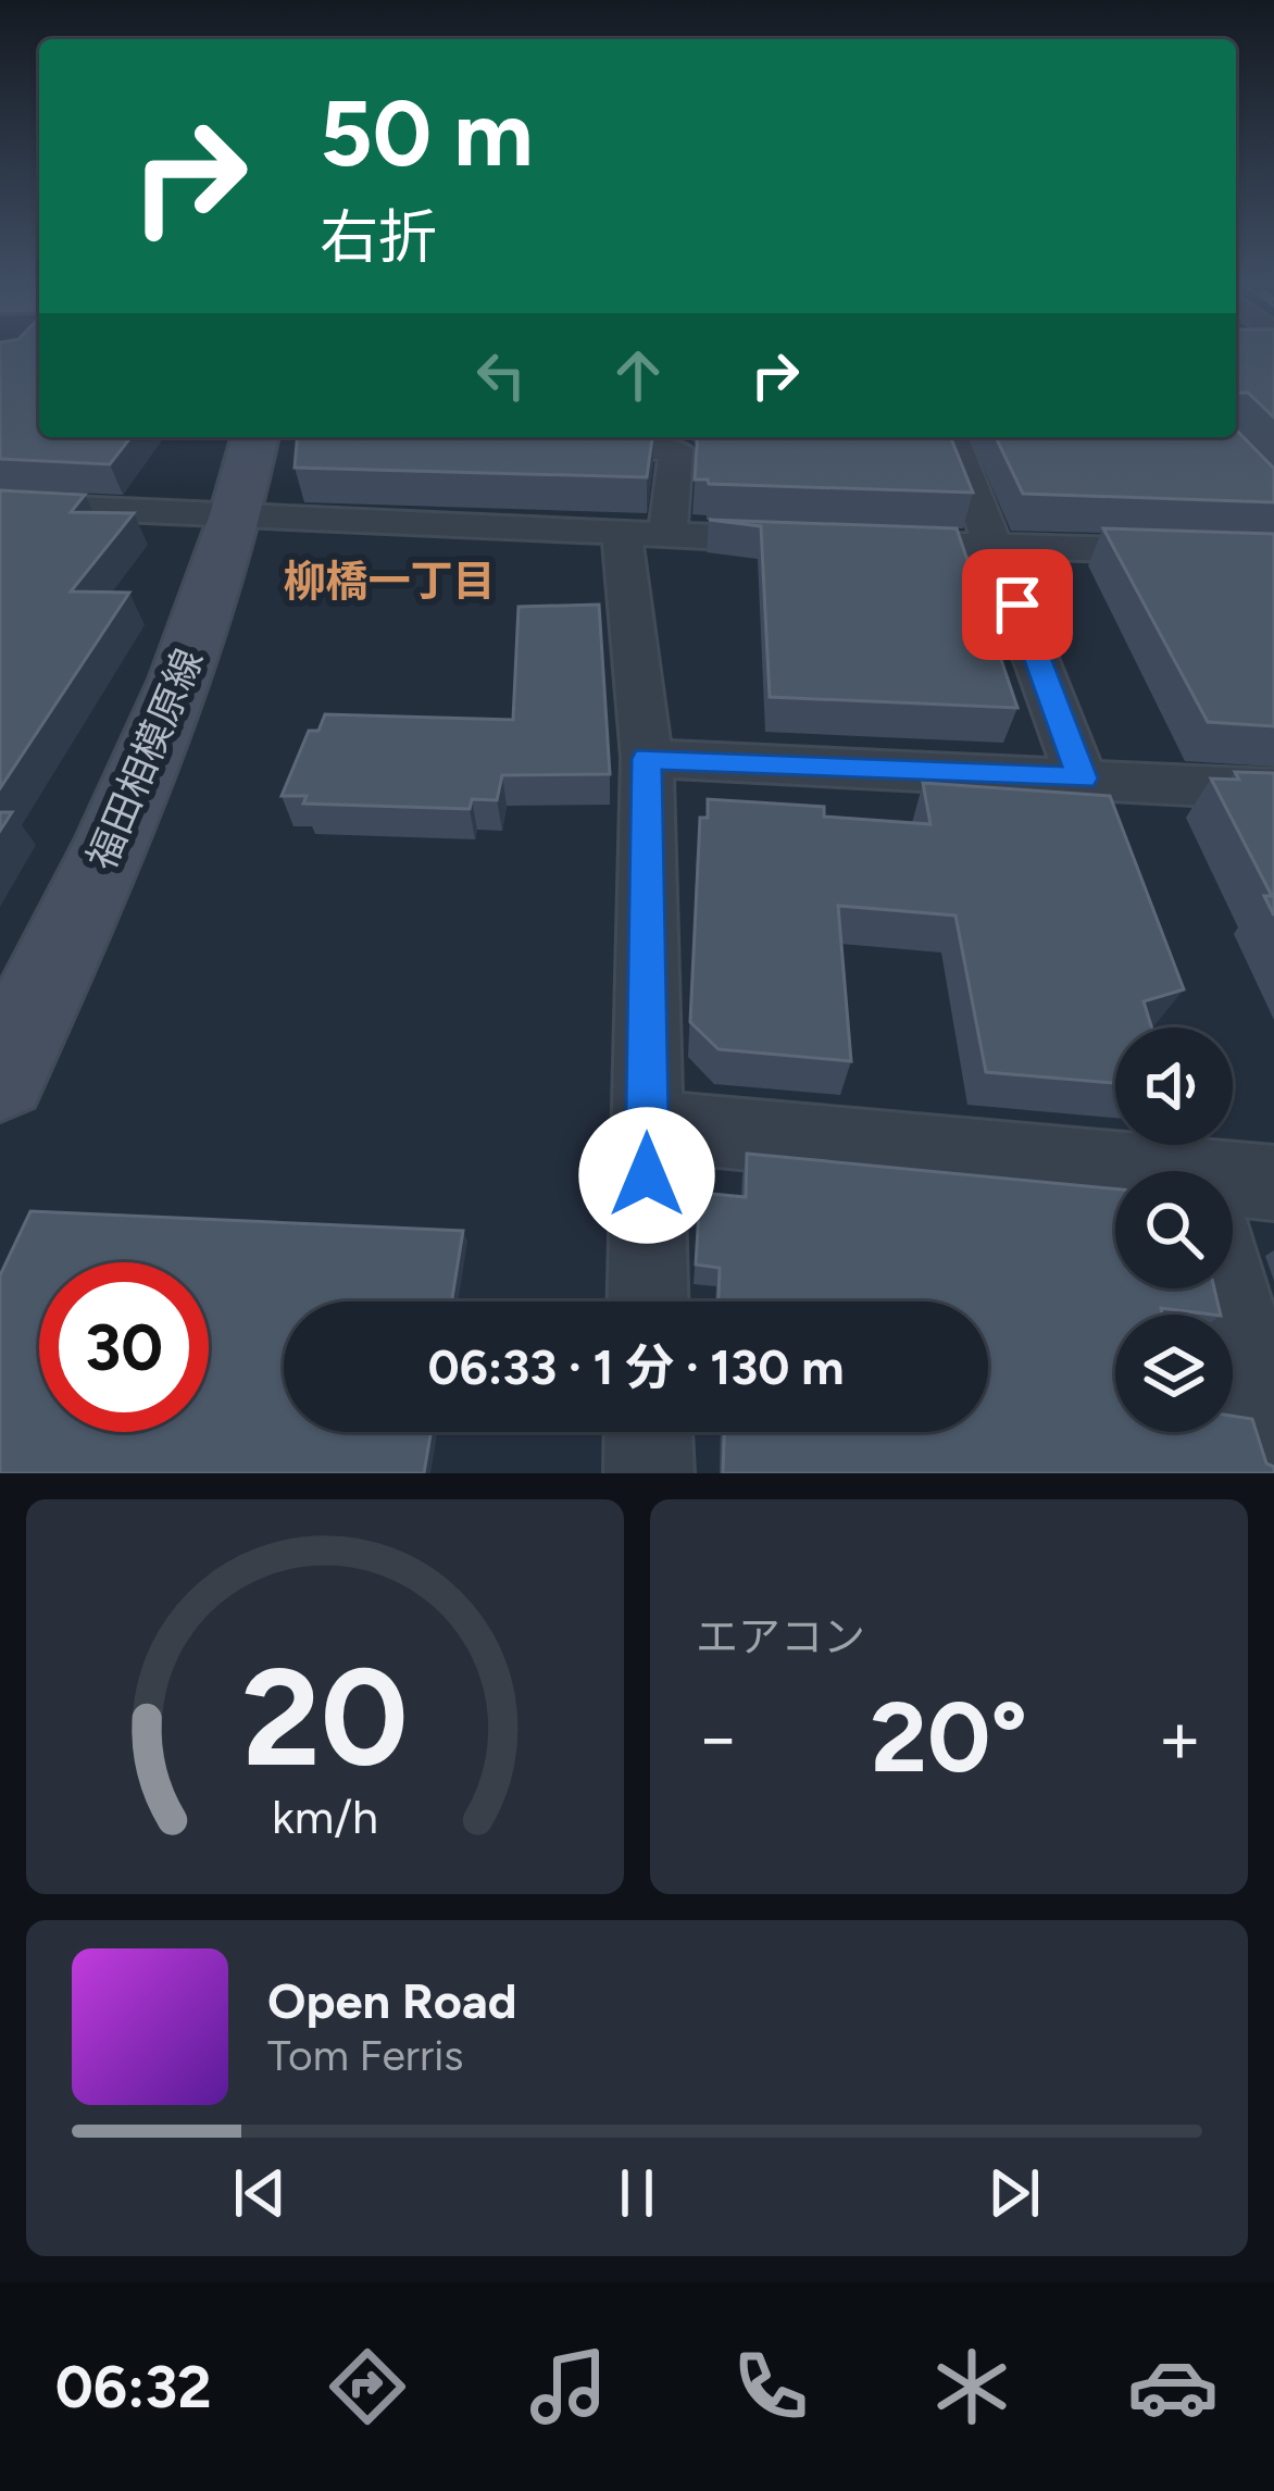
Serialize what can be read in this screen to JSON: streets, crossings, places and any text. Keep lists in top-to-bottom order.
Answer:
{
  "streets": {
    "street": ["福田相模原線"]
  },
  "districts": ["柳橋一丁目"],
  "page": {
    "turn": ["50 m", "右折"],
    "limit": "30",
    "trip": "06:33 · 1 分 · 130 m",
    "tile": "エアコン",
    "heat": ["−", "20°", "+"],
    "song": ["Open Road", "Tom Ferris"],
    "tabs": "06:32",
    "gauge": ["20", "km/h"]
  }
}
